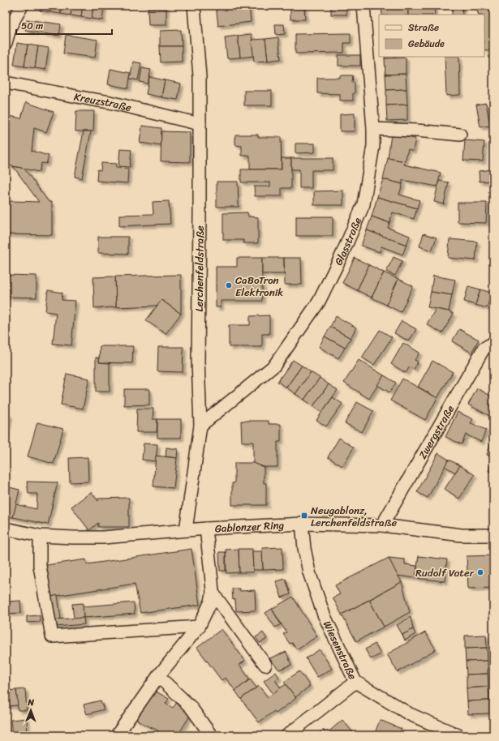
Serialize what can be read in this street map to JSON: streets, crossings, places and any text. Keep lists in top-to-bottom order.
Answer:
{
  "streets": {
    "street": [
      "Kreuzstraße",
      "Glasstraße",
      "Lerchenfeldstraße",
      "Zwergstraße",
      "Gablonzer Ring",
      "Wiesenstraße"
    ]
  },
  "crossings": [
    ["Kreuzstraße", "Lerchenfeldstraße"],
    ["Glasstraße", "Lerchenfeldstraße"],
    ["Lerchenfeldstraße", "Gablonzer Ring"],
    ["Zwergstraße", "Gablonzer Ring"],
    ["Gablonzer Ring", "Wiesenstraße"]
  ],
  "places": {
    "other": ["CaBoTron Elektronik", "Rudolf Vater"],
    "transit": ["Neugablonz, Lerchenfeldstraße"]
  },
  "legend": ["Straße", "Gebäude"],
  "scale_bar": "50 m",
  "north": "top"
}
